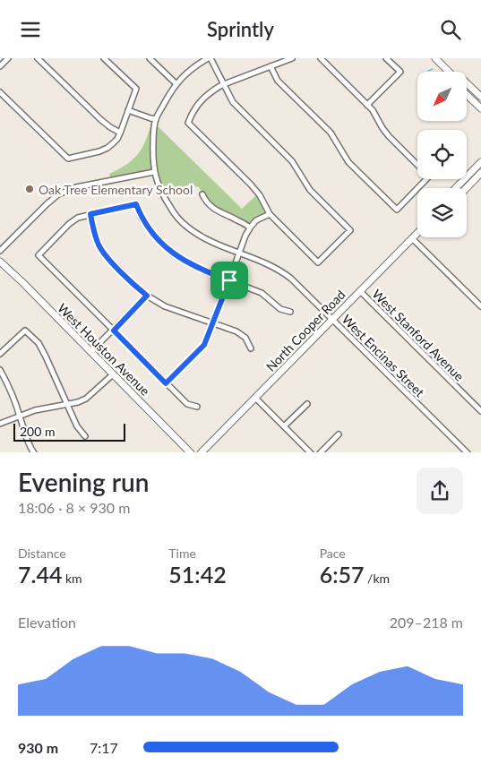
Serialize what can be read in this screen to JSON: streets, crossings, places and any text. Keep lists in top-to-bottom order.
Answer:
{
  "streets": {
    "main road": ["North Cooper Road", "West Houston Avenue"],
    "street": ["West Stanford Avenue", "West Encinas Street"]
  },
  "crossings": [
    ["North Cooper Road", "West Stanford Avenue"],
    ["North Cooper Road", "West Encinas Street"]
  ],
  "places": ["Oak Tree Elementary School"],
  "scale_bar": "200 m",
  "north": "bottom left",
  "page": {
    "header": "Sprintly",
    "scale": "200 m",
    "heading": ["Evening run", "18:06 · 8 × 930 m"],
    "stats": [
      ["Distance", "7.44 km"],
      ["Time", "51:42"],
      ["Pace", "6:57 /km"]
    ],
    "chart": ["Elevation", "209–218 m"],
    "list": [
      {
        "name": "930 m",
        "note": "7:17"
      }
    ]
  }
}
